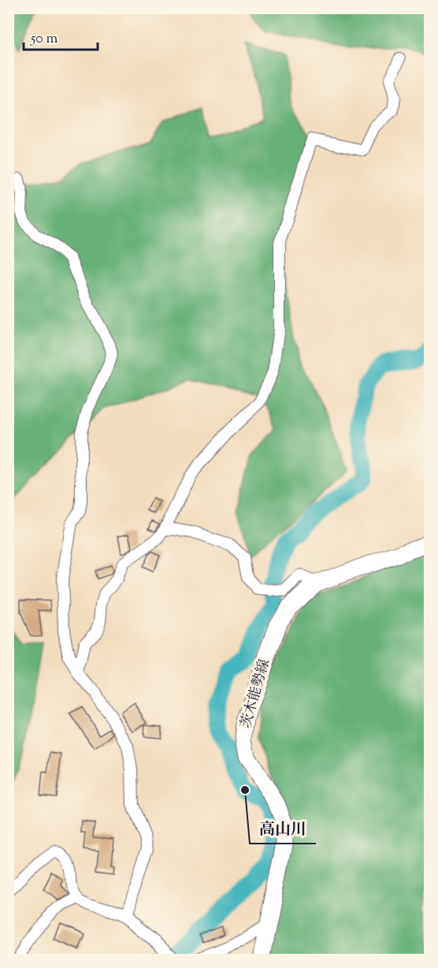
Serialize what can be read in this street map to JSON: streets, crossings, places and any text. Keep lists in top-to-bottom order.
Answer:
{
  "streets": {
    "main road": ["茨木能勢線"]
  },
  "places": ["高山川"],
  "scale_bar": "50 m"
}
